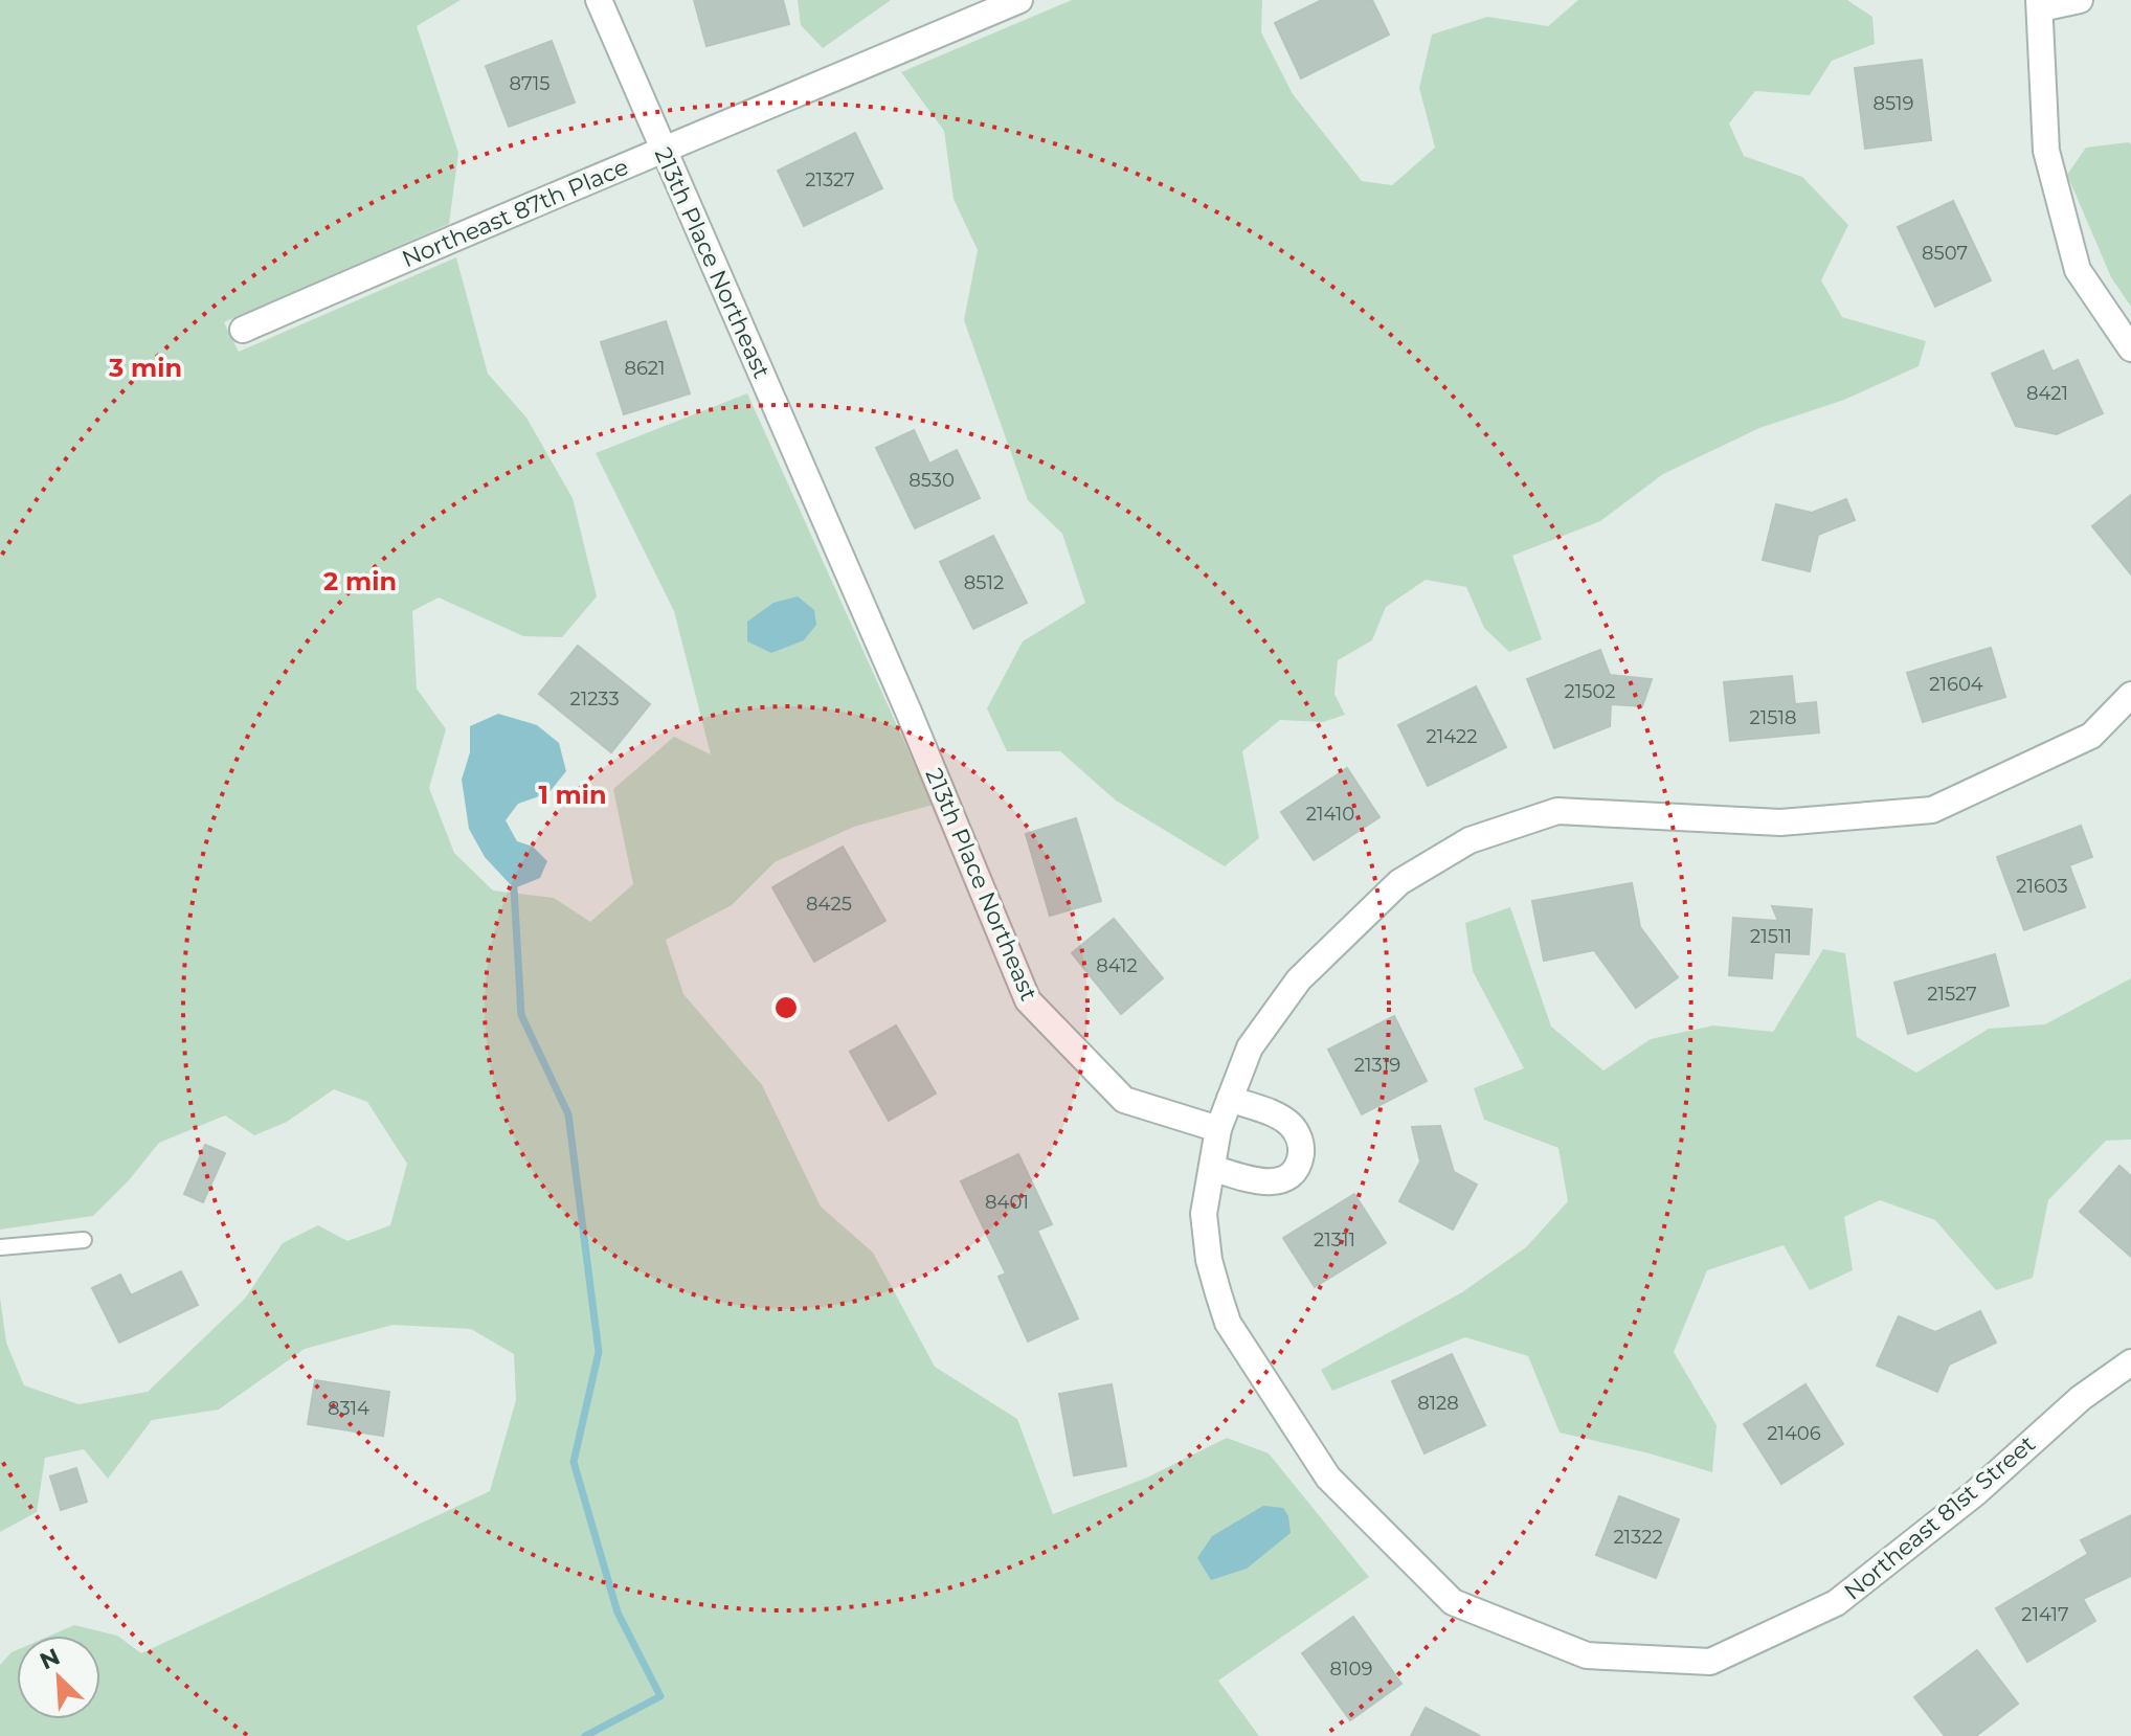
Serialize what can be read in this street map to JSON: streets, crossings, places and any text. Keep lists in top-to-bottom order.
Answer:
{
  "streets": {
    "street": ["Northeast 87th Place", "213th Place Northeast", "Northeast 81st Street"]
  },
  "crossings": [
    ["Northeast 87th Place", "213th Place Northeast"]
  ],
  "house_numbers": [
    "8715",
    "8519",
    "21327",
    "8507",
    "8621",
    "8421",
    "8530",
    "8512",
    "21604",
    "21502",
    "21233",
    "21518",
    "21422",
    "21410",
    "21603",
    "8425",
    "21511",
    "8412",
    "21527",
    "21319",
    "8401",
    "21311",
    "8128",
    "8314",
    "21406",
    "21322",
    "21417",
    "8109"
  ],
  "north": "top left",
  "rings": ["3 min", "2 min", "1 min"]
}
